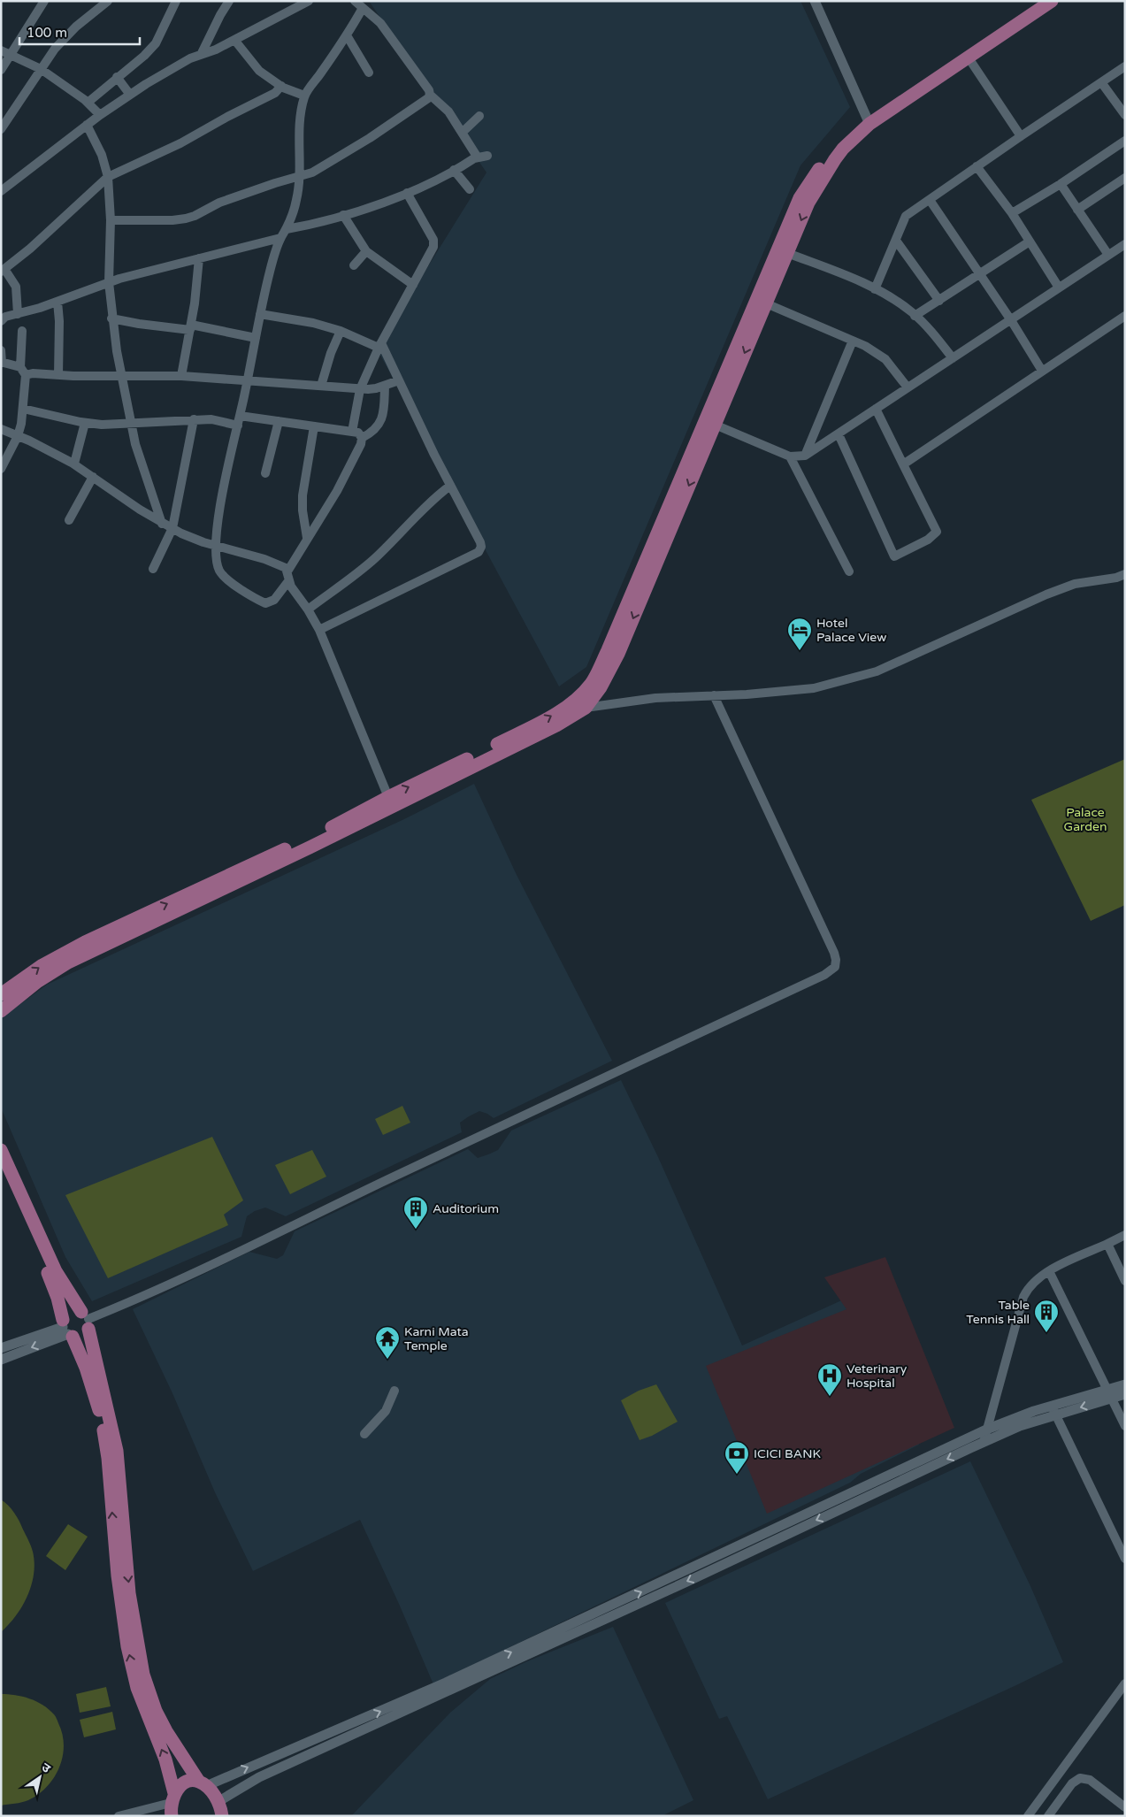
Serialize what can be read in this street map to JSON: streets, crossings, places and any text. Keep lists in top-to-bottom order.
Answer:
{
  "parks": ["Palace Garden"],
  "places": {
    "hotel": ["Hotel Palace View"],
    "building": ["Auditorium", "Table Tennis Hall"],
    "temple": ["Karni Mata Temple"],
    "hospital": ["Veterinary Hospital"],
    "bank": ["ICICI BANK"]
  },
  "scale_bar": "100 m",
  "north": "top right"
}
